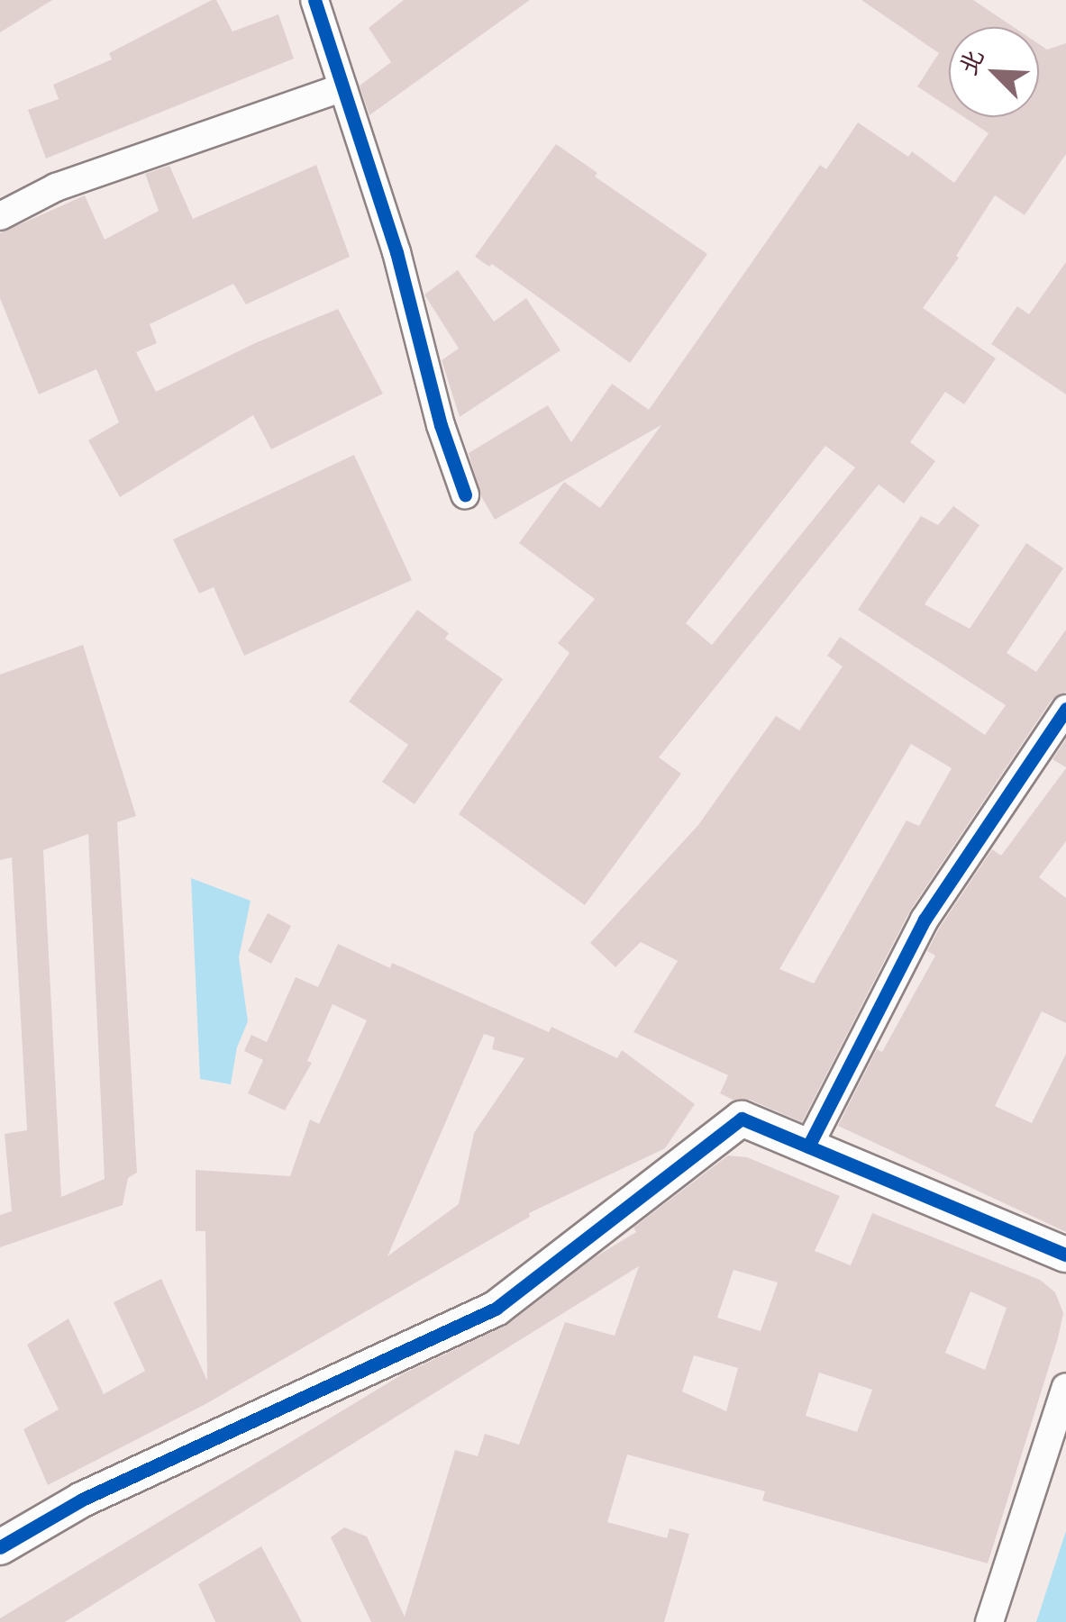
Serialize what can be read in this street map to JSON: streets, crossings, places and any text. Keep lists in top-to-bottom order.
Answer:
{
  "north": "top left"
}
